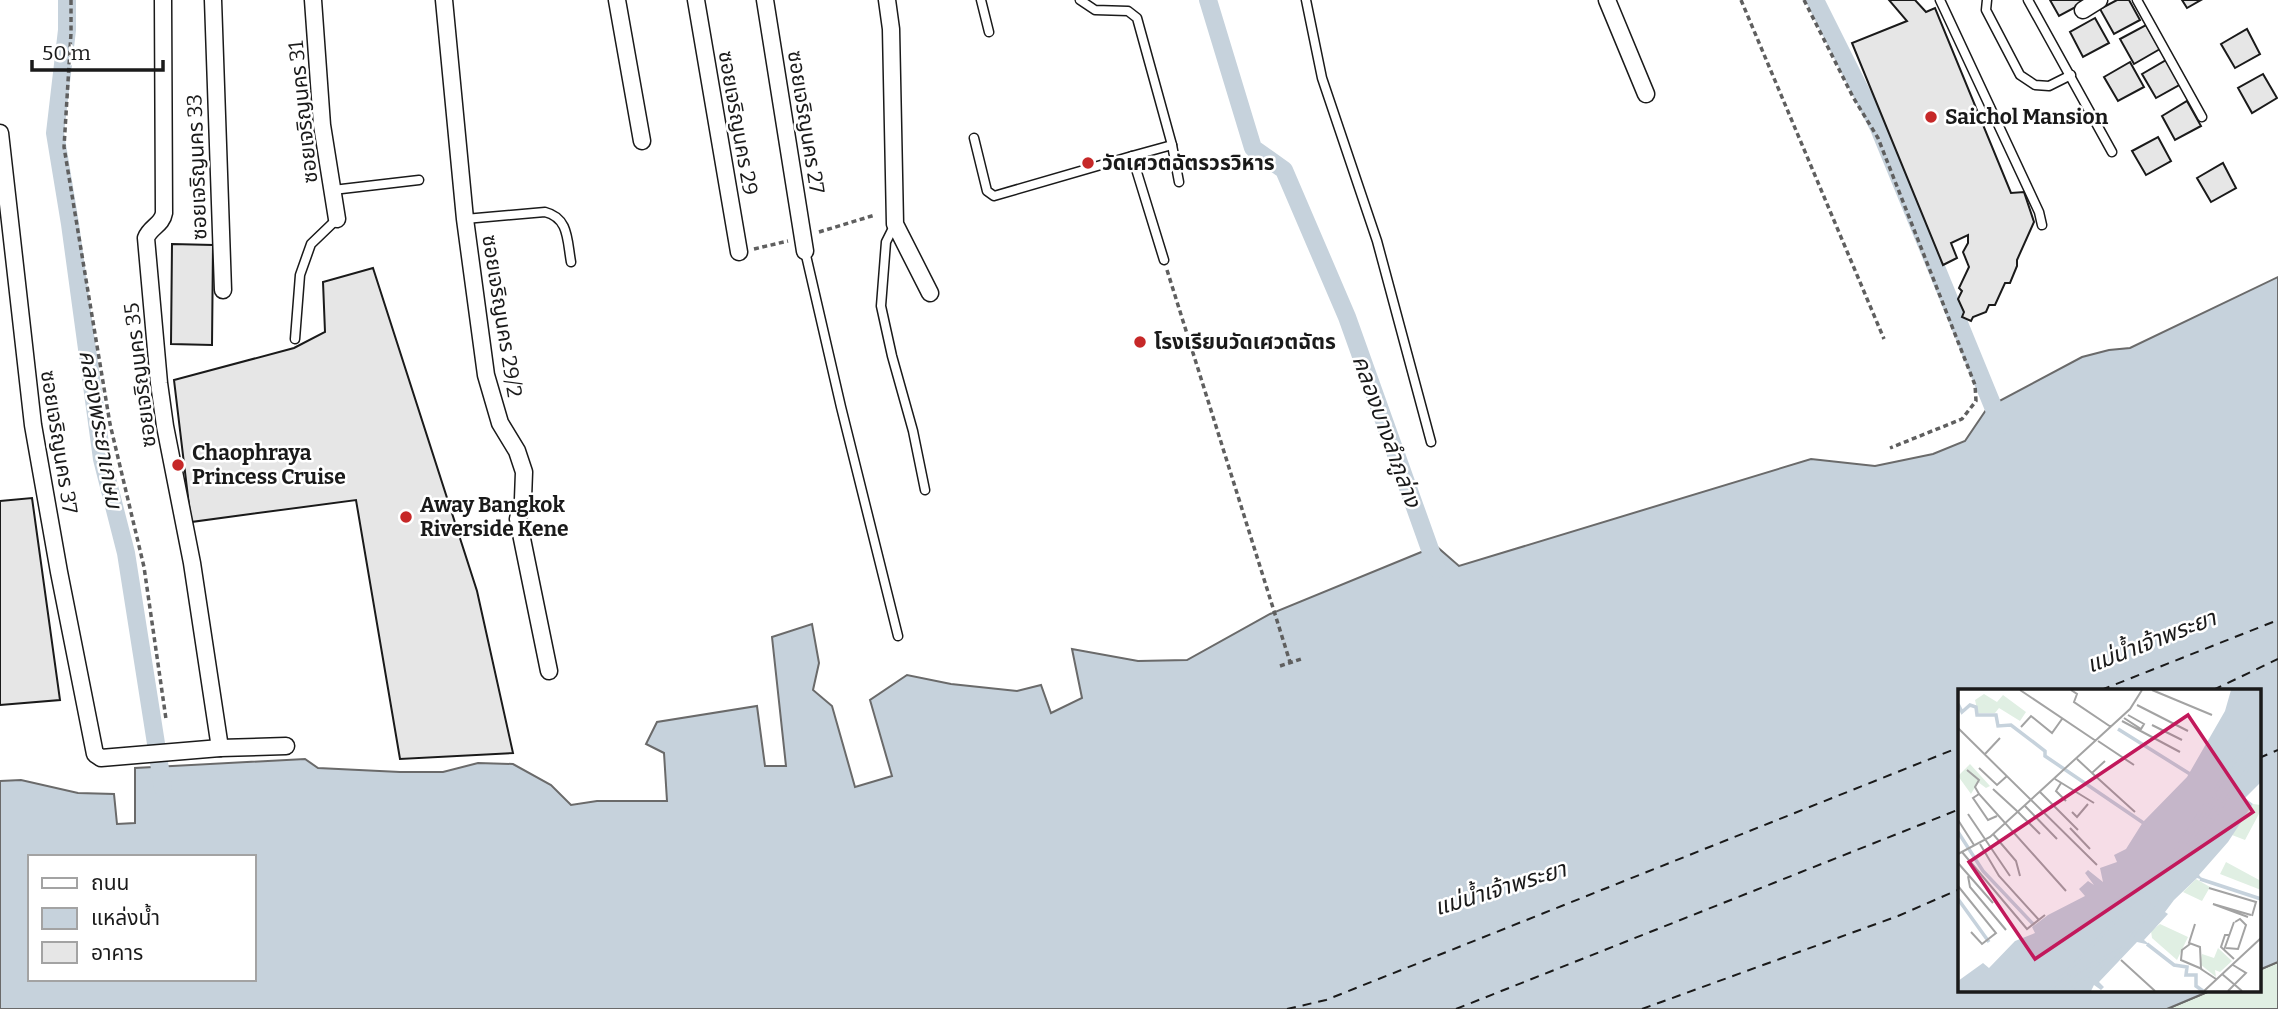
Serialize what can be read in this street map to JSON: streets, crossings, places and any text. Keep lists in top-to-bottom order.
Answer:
{
  "streets": {
    "street": [
      "ซอยเจริญนคร 31",
      "ซอยเจริญนคร 27",
      "ซอยเจริญนคร 29",
      "ซอยเจริญนคร 33",
      "ซอยเจริญนคร 29/2",
      "ซอยเจริญนคร 35",
      "ซอยเจริญนคร 37"
    ]
  },
  "crossings": [
    ["ซอยเจริญนคร 35", "ซอยเจริญนคร 37"]
  ],
  "water": ["คลองพระยาเกษม", "คลองบางลำภูล่าง", "แม่น้ำเจ้าพระยา"],
  "places": [
    "Saichol Mansion",
    "วัดเศวตฉัตรวรวิหาร",
    "โรงเรียนวัดเศวตฉัตร",
    "Chaophraya Princess Cruise",
    "Away Bangkok Riverside Kene"
  ],
  "legend": ["ถนน", "แหล่งน้ำ", "อาคาร"],
  "scale_bar": "50 m"
}
